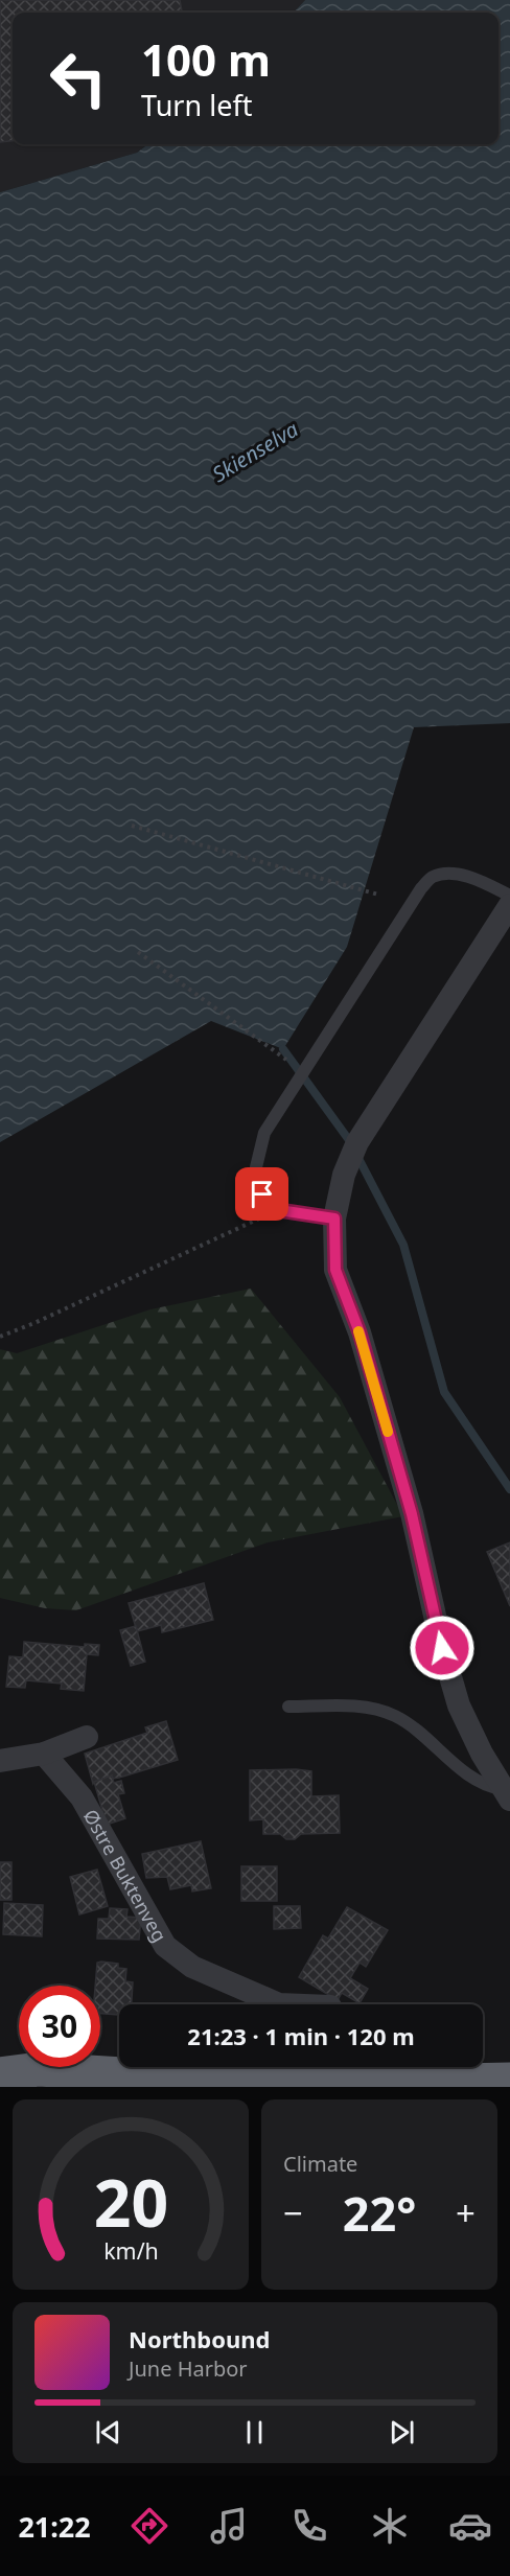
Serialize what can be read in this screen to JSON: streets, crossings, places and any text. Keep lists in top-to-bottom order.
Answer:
{
  "streets": {
    "street": ["Østre Buktenveg"]
  },
  "water": ["Skienselva"],
  "page": {
    "turn": ["100 m", "Turn left"],
    "limit": "30",
    "trip": "21:23 · 1 min · 120 m",
    "tile": "Climate",
    "heat": ["−", "22°", "+"],
    "song": ["Northbound", "June Harbor"],
    "tabs": "21:22",
    "gauge": ["20", "km/h"]
  }
}
